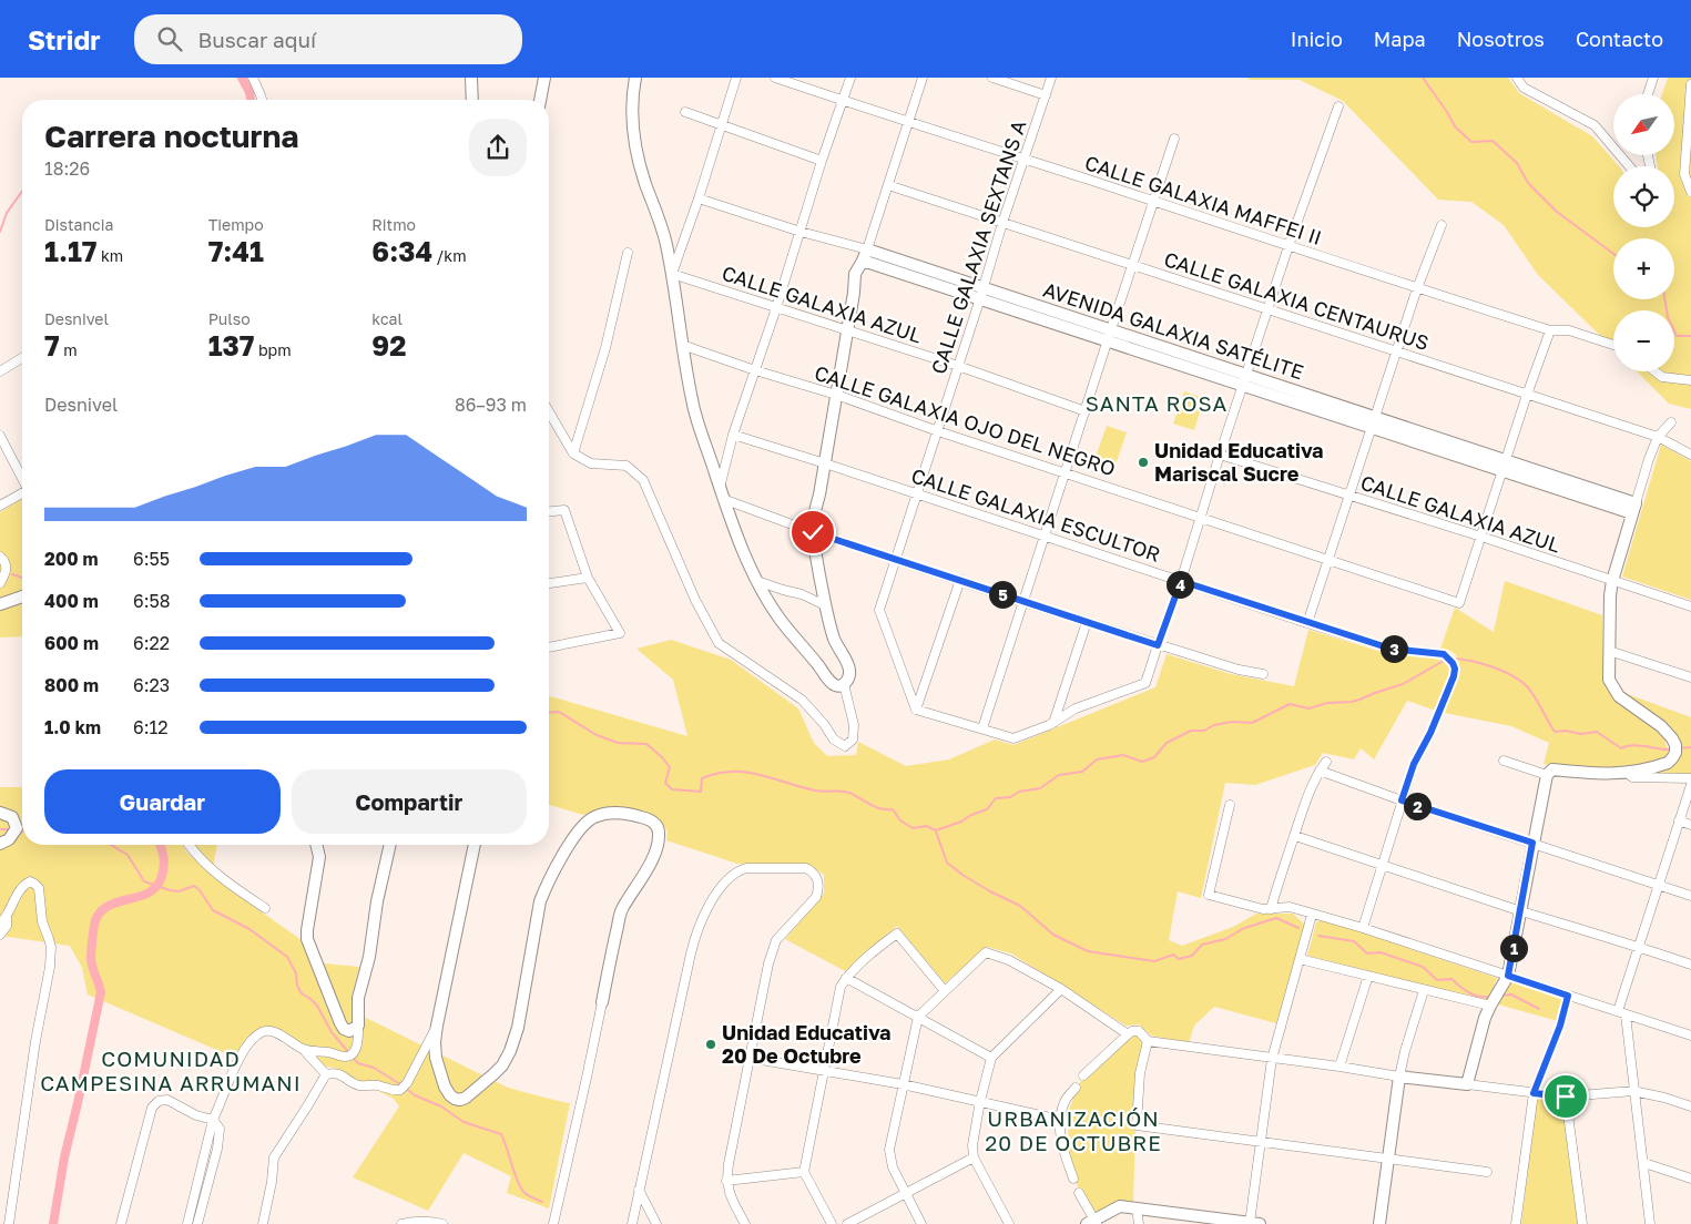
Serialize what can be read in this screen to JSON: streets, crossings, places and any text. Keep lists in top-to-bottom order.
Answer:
{
  "streets": {
    "street": [
      "CALLE GALAXIA MAFFEI II",
      "CALLE GALAXIA SEXTANS A",
      "CALLE GALAXIA CENTAURUS",
      "CALLE GALAXIA AZUL",
      "AVENIDA GALAXIA SATÉLITE",
      "CALLE GALAXIA OJO DEL NEGRO",
      "CALLE GALAXIA ESCULTOR"
    ]
  },
  "crossings": [
    ["CALLE GALAXIA MAFFEI II", "CALLE GALAXIA SEXTANS A"],
    ["CALLE GALAXIA SEXTANS A", "CALLE GALAXIA CENTAURUS"],
    ["CALLE GALAXIA SEXTANS A", "CALLE GALAXIA AZUL"],
    ["CALLE GALAXIA SEXTANS A", "AVENIDA GALAXIA SATÉLITE"],
    ["CALLE GALAXIA SEXTANS A", "CALLE GALAXIA OJO DEL NEGRO"],
    ["CALLE GALAXIA SEXTANS A", "CALLE GALAXIA ESCULTOR"],
    ["CALLE GALAXIA AZUL", "CALLE GALAXIA OJO DEL NEGRO"]
  ],
  "districts": ["SANTA ROSA", "COMUNIDAD CAMPESINA ARRUMANI", "URBANIZACIÓN 20 DE OCTUBRE"],
  "places": ["Unidad Educativa Mariscal Sucre", "Unidad Educativa 20 De Octubre"],
  "north": "bottom left",
  "page": {
    "header": "Stridr",
    "search": "Buscar aquí",
    "nav": [
      "Inicio",
      "Mapa",
      "Nosotros",
      "Contacto"
    ],
    "map_buttons": ["+", "−"],
    "heading": ["Carrera nocturna", "18:26"],
    "stats": [
      ["Distancia", "1.17 km"],
      ["Tiempo", "7:41"],
      ["Ritmo", "6:34 /km"],
      ["Desnivel", "7 m"],
      ["Pulso", "137 bpm"],
      ["kcal", "92"]
    ],
    "chart": ["Desnivel", "86–93 m"],
    "list": [
      {
        "name": "200 m",
        "note": "6:55"
      },
      {
        "name": "400 m",
        "note": "6:58"
      },
      {
        "name": "600 m",
        "note": "6:22"
      },
      {
        "name": "800 m",
        "note": "6:23"
      },
      {
        "name": "1.0 km",
        "note": "6:12"
      }
    ],
    "pins": [
      "4",
      "5",
      "3",
      "2",
      "1"
    ],
    "buttons": ["Guardar", "Compartir"]
  }
}
